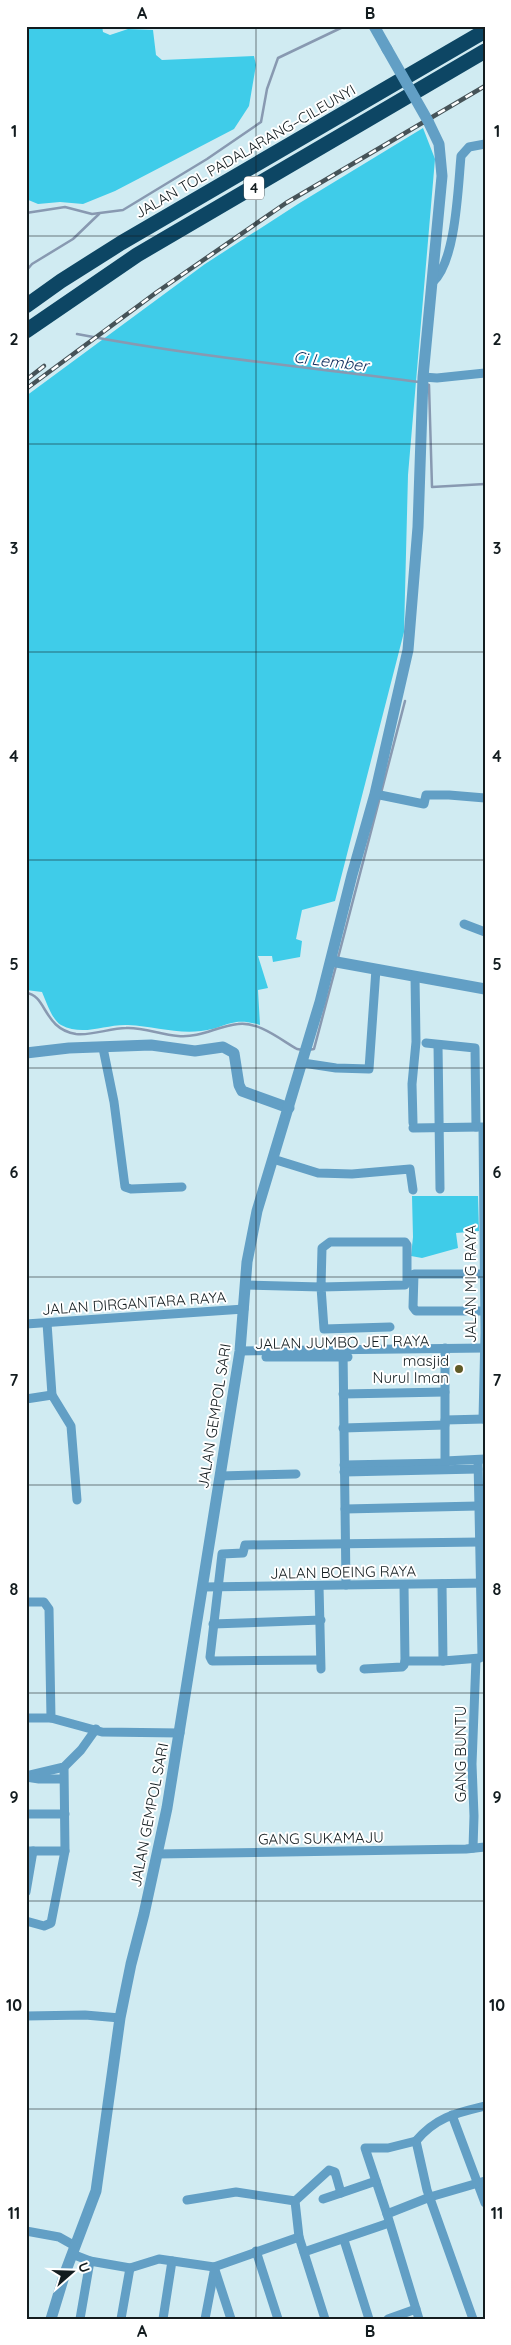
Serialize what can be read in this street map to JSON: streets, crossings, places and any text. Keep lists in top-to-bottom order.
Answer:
{
  "streets": {
    "highway": ["JALAN TOL PADALARANG–CILEUNYI", "4"],
    "street": [
      "JALAN MIG RAYA",
      "JALAN DIRGANTARA RAYA",
      "JALAN JUMBO JET RAYA",
      "JALAN GEMPOL SARI",
      "JALAN BOEING RAYA",
      "GANG BUNTU",
      "GANG SUKAMAJU"
    ]
  },
  "crossings": [
    ["JALAN MIG RAYA", "JALAN JUMBO JET RAYA"],
    ["JALAN DIRGANTARA RAYA", "JALAN GEMPOL SARI"],
    ["JALAN JUMBO JET RAYA", "JALAN GEMPOL SARI"],
    ["JALAN GEMPOL SARI", "JALAN BOEING RAYA"],
    ["JALAN GEMPOL SARI", "GANG SUKAMAJU"],
    ["JALAN BOEING RAYA", "GANG BUNTU"],
    ["GANG BUNTU", "GANG SUKAMAJU"]
  ],
  "water": ["Ci Lember"],
  "places": ["masjid Nurul Iman"],
  "north": "right",
  "grid": {
    "columns": ["A", "B"],
    "rows": [
      "1",
      "2",
      "3",
      "4",
      "5",
      "6",
      "7",
      "8",
      "9",
      "10",
      "11"
    ]
  }
}
